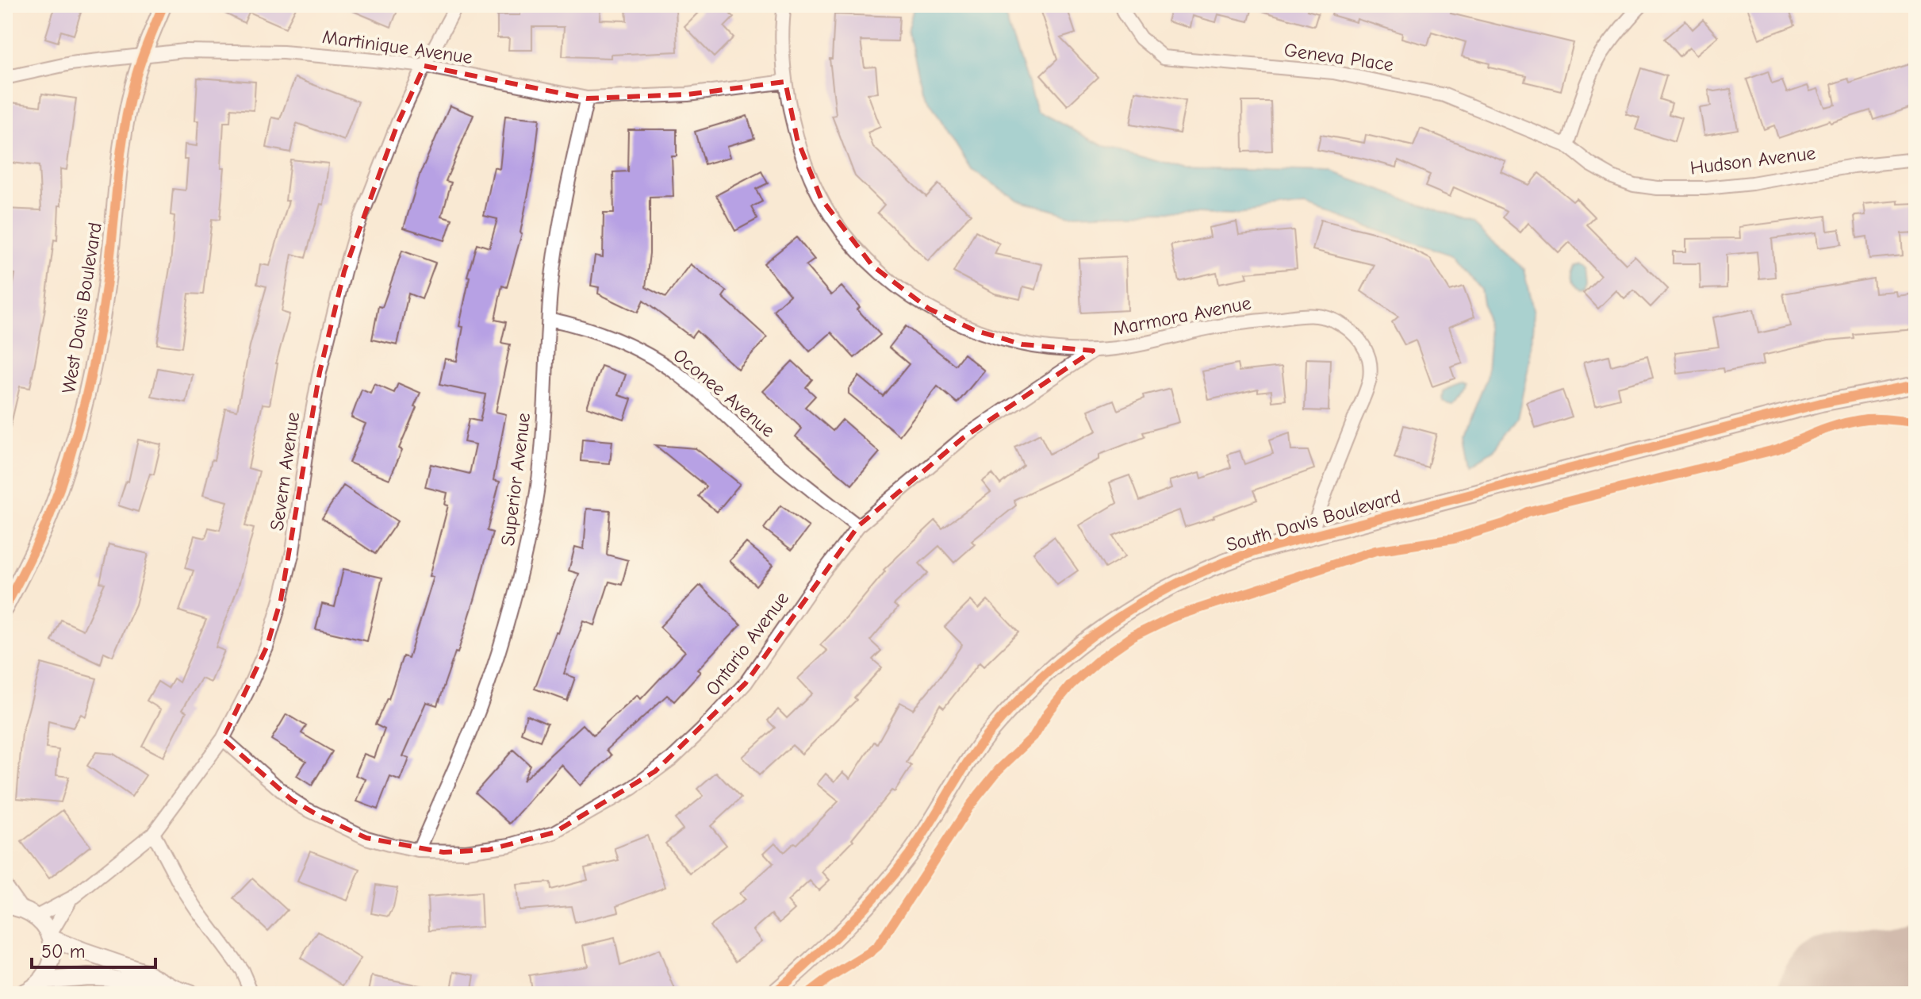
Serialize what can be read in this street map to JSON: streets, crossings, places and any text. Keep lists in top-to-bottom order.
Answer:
{
  "streets": {
    "street": [
      "Martinique Avenue",
      "Geneva Place",
      "Hudson Avenue",
      "West Davis Boulevard",
      "Marmora Avenue",
      "Oconee Avenue",
      "Severn Avenue",
      "Superior Avenue",
      "South Davis Boulevard",
      "Ontario Avenue"
    ]
  },
  "crossings": [
    ["Martinique Avenue", "West Davis Boulevard"],
    ["Martinique Avenue", "Marmora Avenue"],
    ["Martinique Avenue", "Severn Avenue"],
    ["Martinique Avenue", "Superior Avenue"],
    ["Geneva Place", "Hudson Avenue"],
    ["Marmora Avenue", "South Davis Boulevard"],
    ["Marmora Avenue", "Ontario Avenue"],
    ["Oconee Avenue", "Superior Avenue"],
    ["Oconee Avenue", "Ontario Avenue"],
    ["Severn Avenue", "Ontario Avenue"],
    ["Superior Avenue", "Ontario Avenue"]
  ],
  "scale_bar": "50 m"
}
